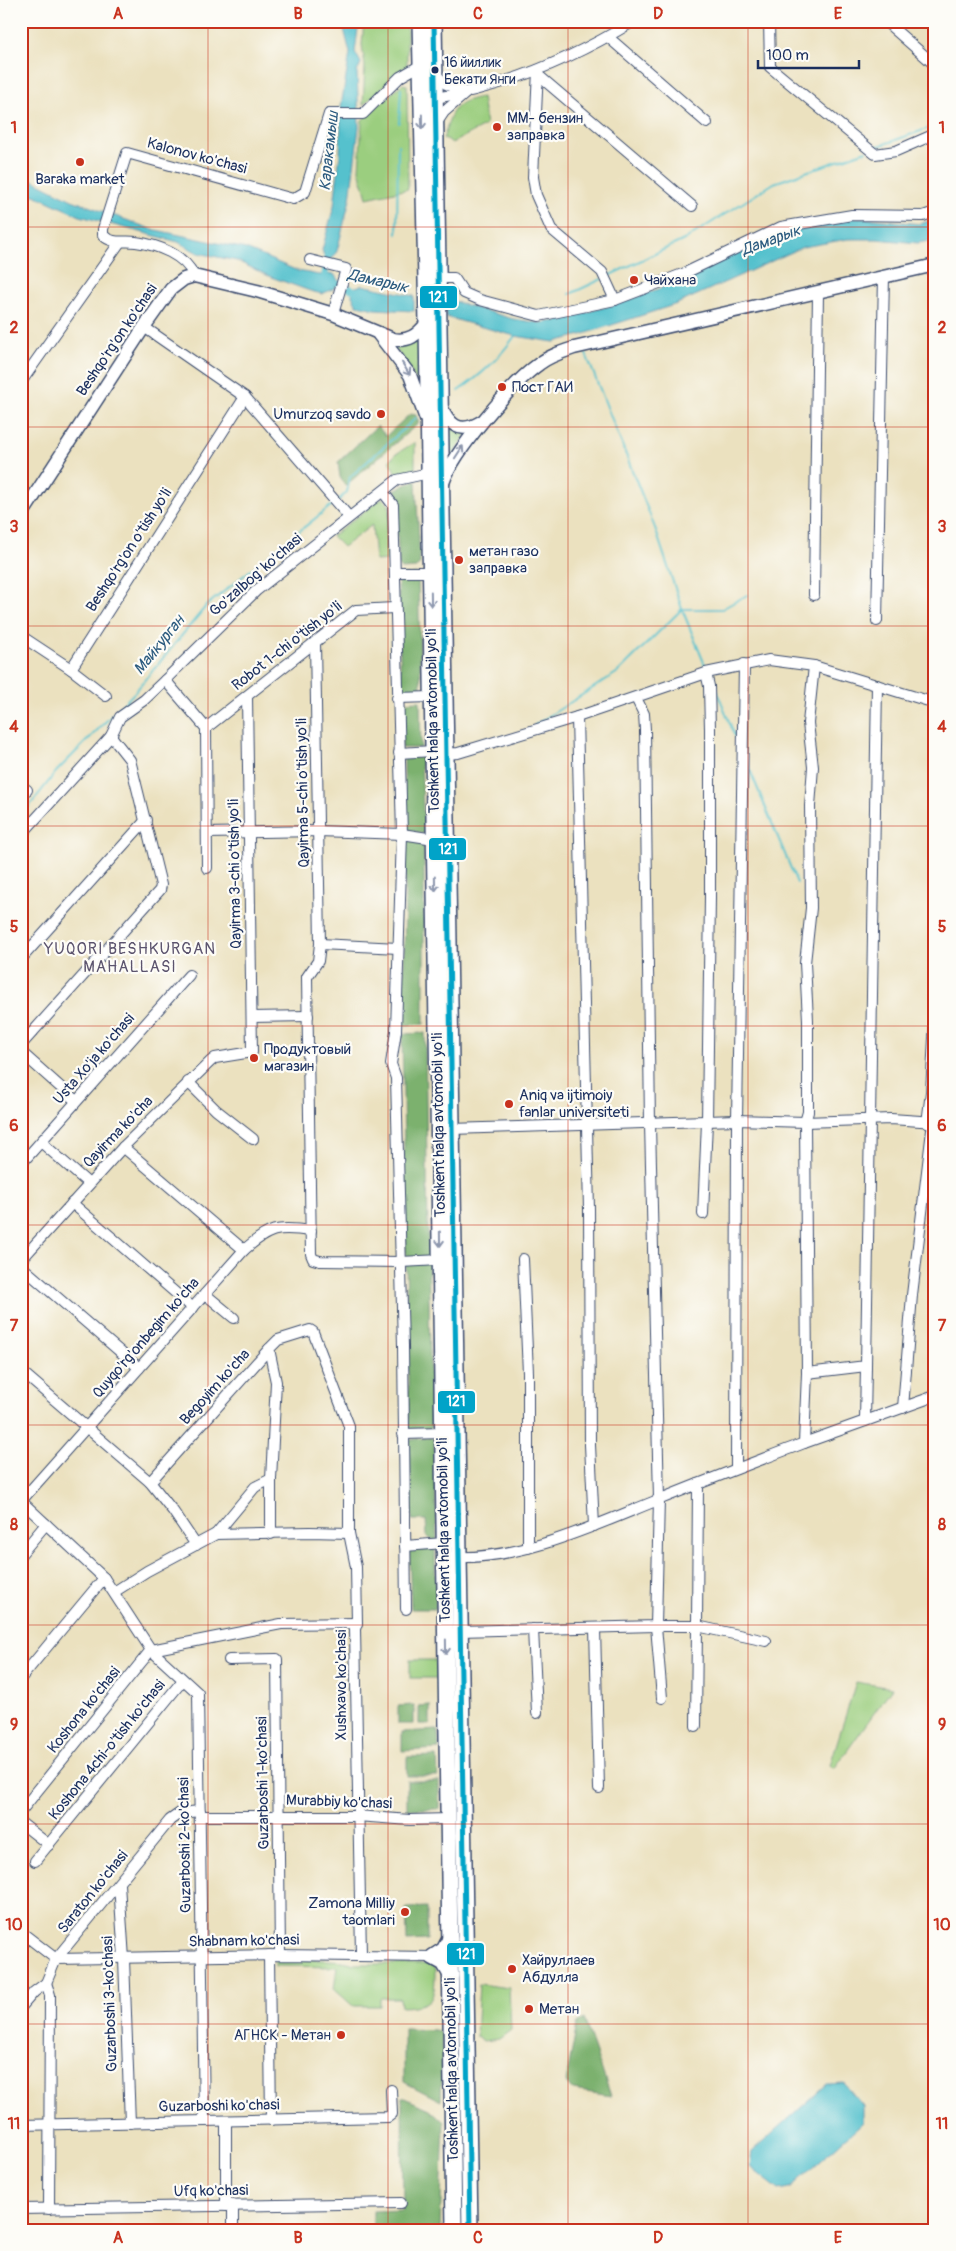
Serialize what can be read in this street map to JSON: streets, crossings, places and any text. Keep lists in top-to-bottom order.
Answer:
{
  "streets": {
    "highway": ["Toshkent halqa avtomobil yo'li"],
    "main road": ["Beshqo'rg'on ko'chasi"],
    "street": [
      "Kalonov ko'chasi",
      "Beshqo'rg'on o'tish yo'li",
      "Go'zalbog' ko'chasi",
      "Robot 1-chi o'tish yo'li",
      "Qayirma 5-chi o'tish yo'li",
      "Qayirma 3-chi o'tish yo'li",
      "Usta Xo'ja ko'chasi",
      "Qayirma ko'cha",
      "Quyqo'rg'onbegim ko'cha",
      "Begoyim ko'cha",
      "Xushxavo ko'chasi",
      "Koshona ko'chasi",
      "Koshona 4chi-o'tish ko'chasi",
      "Guzarboshi 1-ko'chasi",
      "Murabbiy ko'chasi",
      "Guzarboshi 2-ko'chasi",
      "Saraton ko'chasi",
      "Shabnam ko'chasi",
      "Guzarboshi 3-ko'chasi",
      "Guzarboshi ko'chasi",
      "Ufq ko'chasi"
    ]
  },
  "crossings": [
    ["Kalonov ko'chasi", "Toshkent halqa avtomobil yo'li"],
    ["Go'zalbog' ko'chasi", "Toshkent halqa avtomobil yo'li"],
    ["Robot 1-chi o'tish yo'li", "Qayirma 5-chi o'tish yo'li"],
    ["Robot 1-chi o'tish yo'li", "Qayirma 3-chi o'tish yo'li"],
    ["Toshkent halqa avtomobil yo'li", "Murabbiy ko'chasi"],
    ["Qayirma 5-chi o'tish yo'li", "Quyqo'rg'onbegim ko'cha"],
    ["Qayirma 3-chi o'tish yo'li", "Qayirma ko'cha"],
    ["Quyqo'rg'onbegim ko'cha", "Guzarboshi 2-ko'chasi"],
    ["Xushxavo ko'chasi", "Koshona ko'chasi"],
    ["Xushxavo ko'chasi", "Murabbiy ko'chasi"],
    ["Xushxavo ko'chasi", "Guzarboshi 2-ko'chasi"],
    ["Xushxavo ko'chasi", "Shabnam ko'chasi"],
    ["Koshona ko'chasi", "Guzarboshi 2-ko'chasi"],
    ["Koshona 4chi-o'tish ko'chasi", "Guzarboshi 2-ko'chasi"],
    ["Guzarboshi 1-ko'chasi", "Murabbiy ko'chasi"],
    ["Guzarboshi 1-ko'chasi", "Shabnam ko'chasi"],
    ["Murabbiy ko'chasi", "Guzarboshi 2-ko'chasi"],
    ["Murabbiy ko'chasi", "Saraton ko'chasi"],
    ["Guzarboshi 2-ko'chasi", "Saraton ko'chasi"],
    ["Guzarboshi 2-ko'chasi", "Shabnam ko'chasi"],
    ["Guzarboshi 2-ko'chasi", "Guzarboshi ko'chasi"],
    ["Saraton ko'chasi", "Shabnam ko'chasi"],
    ["Saraton ko'chasi", "Guzarboshi 3-ko'chasi"],
    ["Shabnam ko'chasi", "Guzarboshi 3-ko'chasi"],
    ["Guzarboshi 3-ko'chasi", "Guzarboshi ko'chasi"]
  ],
  "districts": ["YUQORI BESHKURGAN MAHALLASI"],
  "water": ["Каракамыш", "Дамарык", "Майкурган"],
  "places": [
    "16 йиллик Бекати Янги",
    "ММ- бензин заправка",
    "Baraka market",
    "Чайхана",
    "Пост ГАИ",
    "Umurzoq savdo",
    "метан газо заправка",
    "Продуктовый магазин",
    "Aniq va ijtimoiy fanlar universiteti",
    "Zamona Milliy taomlari",
    "Хайруллаев Абдулла",
    "Метан",
    "АГНСК - Метан"
  ],
  "lines": ["transit line 121"],
  "scale_bar": "100 m",
  "grid": {
    "columns": [
      "A",
      "B",
      "C",
      "D",
      "E"
    ],
    "rows": [
      "1",
      "2",
      "3",
      "4",
      "5",
      "6",
      "7",
      "8",
      "9",
      "10",
      "11"
    ]
  }
}
